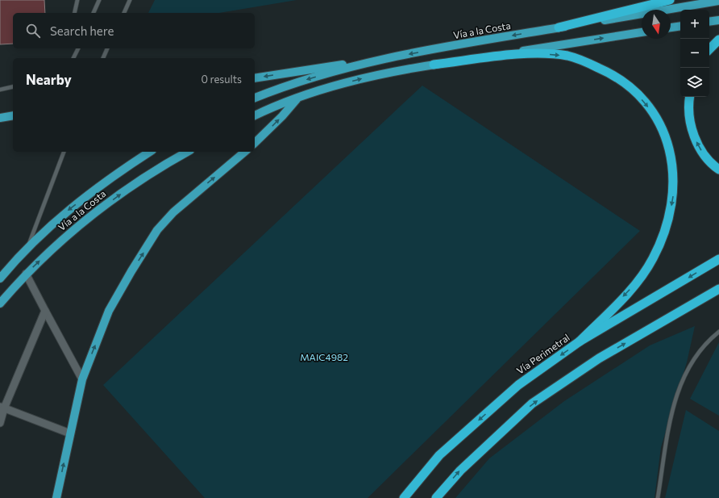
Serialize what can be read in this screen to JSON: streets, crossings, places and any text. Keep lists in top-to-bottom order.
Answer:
{
  "streets": {
    "highway": ["Vía Perimetral"],
    "main road": ["Vía a la Costa"]
  },
  "parks": ["MAIC4982"],
  "north": "bottom",
  "page": {
    "map_buttons": ["+", "−"],
    "search": "Search here",
    "heading": ["Nearby", "0 results"]
  }
}
